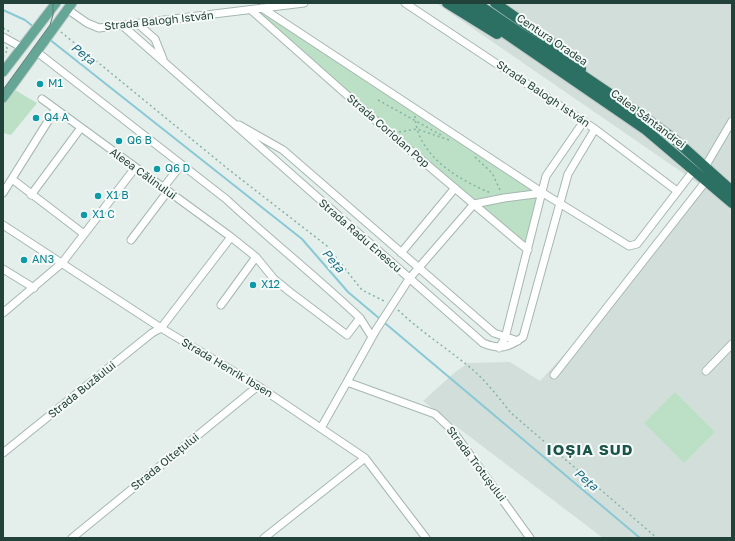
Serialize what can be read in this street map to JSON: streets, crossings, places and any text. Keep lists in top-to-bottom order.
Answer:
{
  "streets": {
    "highway": ["Centura Oradea", "Calea Sântandrei"],
    "street": [
      "Strada Balogh István",
      "Strada Coriolan Pop",
      "Aleea Călinului",
      "Strada Radu Enescu",
      "Strada Henrik Ibsen",
      "Strada Buzăului",
      "Strada Oltețului",
      "Strada Trotușului"
    ]
  },
  "crossings": [
    ["Strada Balogh István", "Strada Coriolan Pop"],
    ["Strada Balogh István", "Strada Radu Enescu"],
    ["Centura Oradea", "Calea Sântandrei"],
    ["Strada Henrik Ibsen", "Strada Buzăului"],
    ["Strada Henrik Ibsen", "Strada Oltețului"]
  ],
  "districts": ["IOȘIA SUD"],
  "water": ["Peța"],
  "places": [
    "M1",
    "Q4 A",
    "Q6 B",
    "Q6 D",
    "X1 B",
    "X1 C",
    "AN3",
    "X12"
  ]
}
